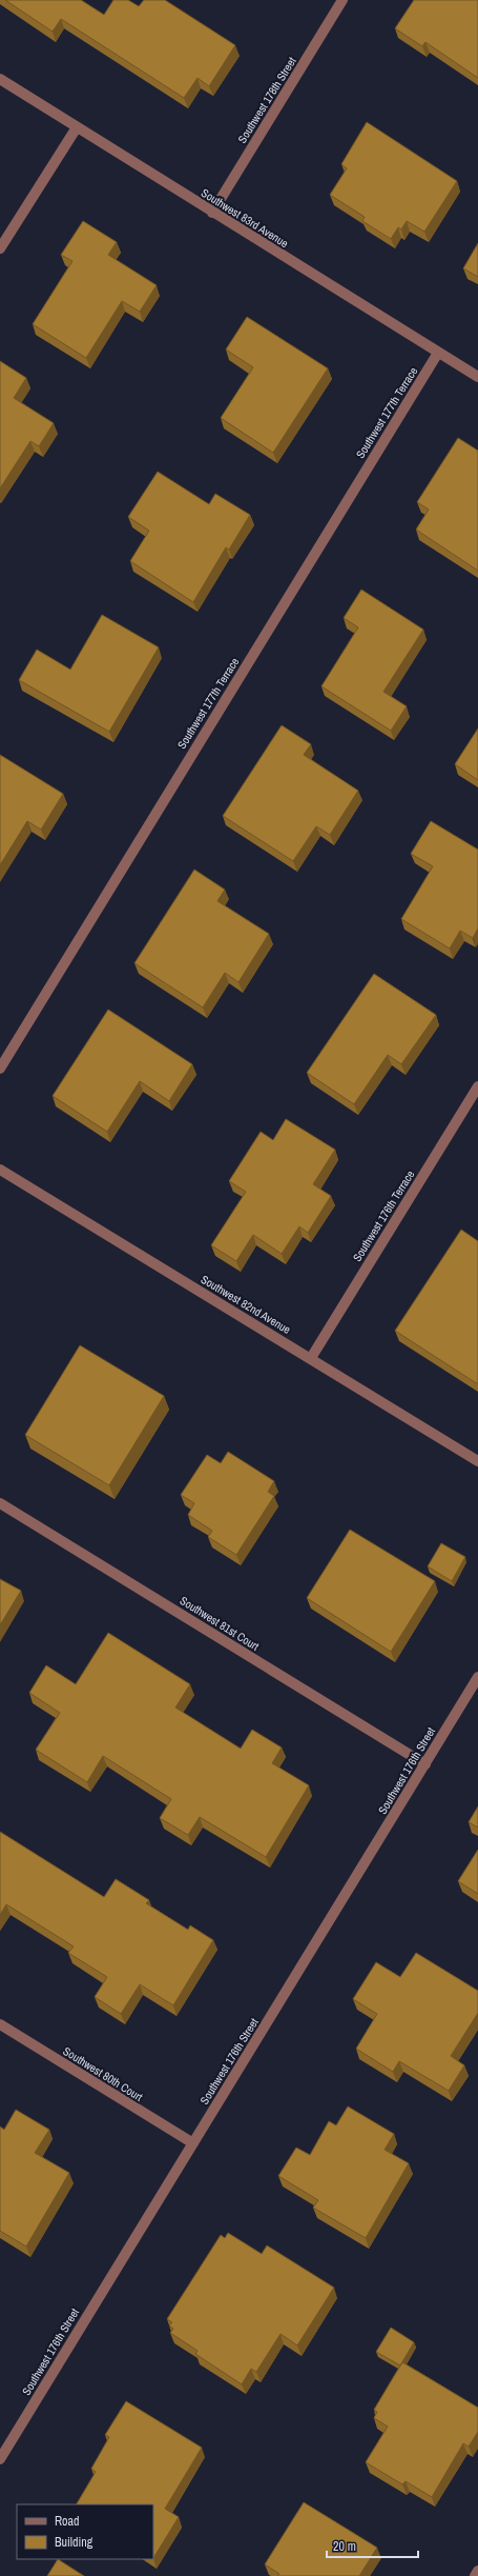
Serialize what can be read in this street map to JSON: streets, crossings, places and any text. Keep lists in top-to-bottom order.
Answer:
{
  "streets": {
    "street": [
      "Southwest 178th Street",
      "Southwest 83rd Avenue",
      "Southwest 177th Terrace",
      "Southwest 176th Terrace",
      "Southwest 82nd Avenue",
      "Southwest 81st Court",
      "Southwest 176th Street",
      "Southwest 80th Court"
    ]
  },
  "crossings": [
    ["Southwest 178th Street", "Southwest 83rd Avenue"],
    ["Southwest 83rd Avenue", "Southwest 177th Terrace"],
    ["Southwest 176th Terrace", "Southwest 82nd Avenue"],
    ["Southwest 81st Court", "Southwest 176th Street"],
    ["Southwest 176th Street", "Southwest 80th Court"]
  ],
  "legend": ["Road", "Building"],
  "scale_bar": "20 m"
}
